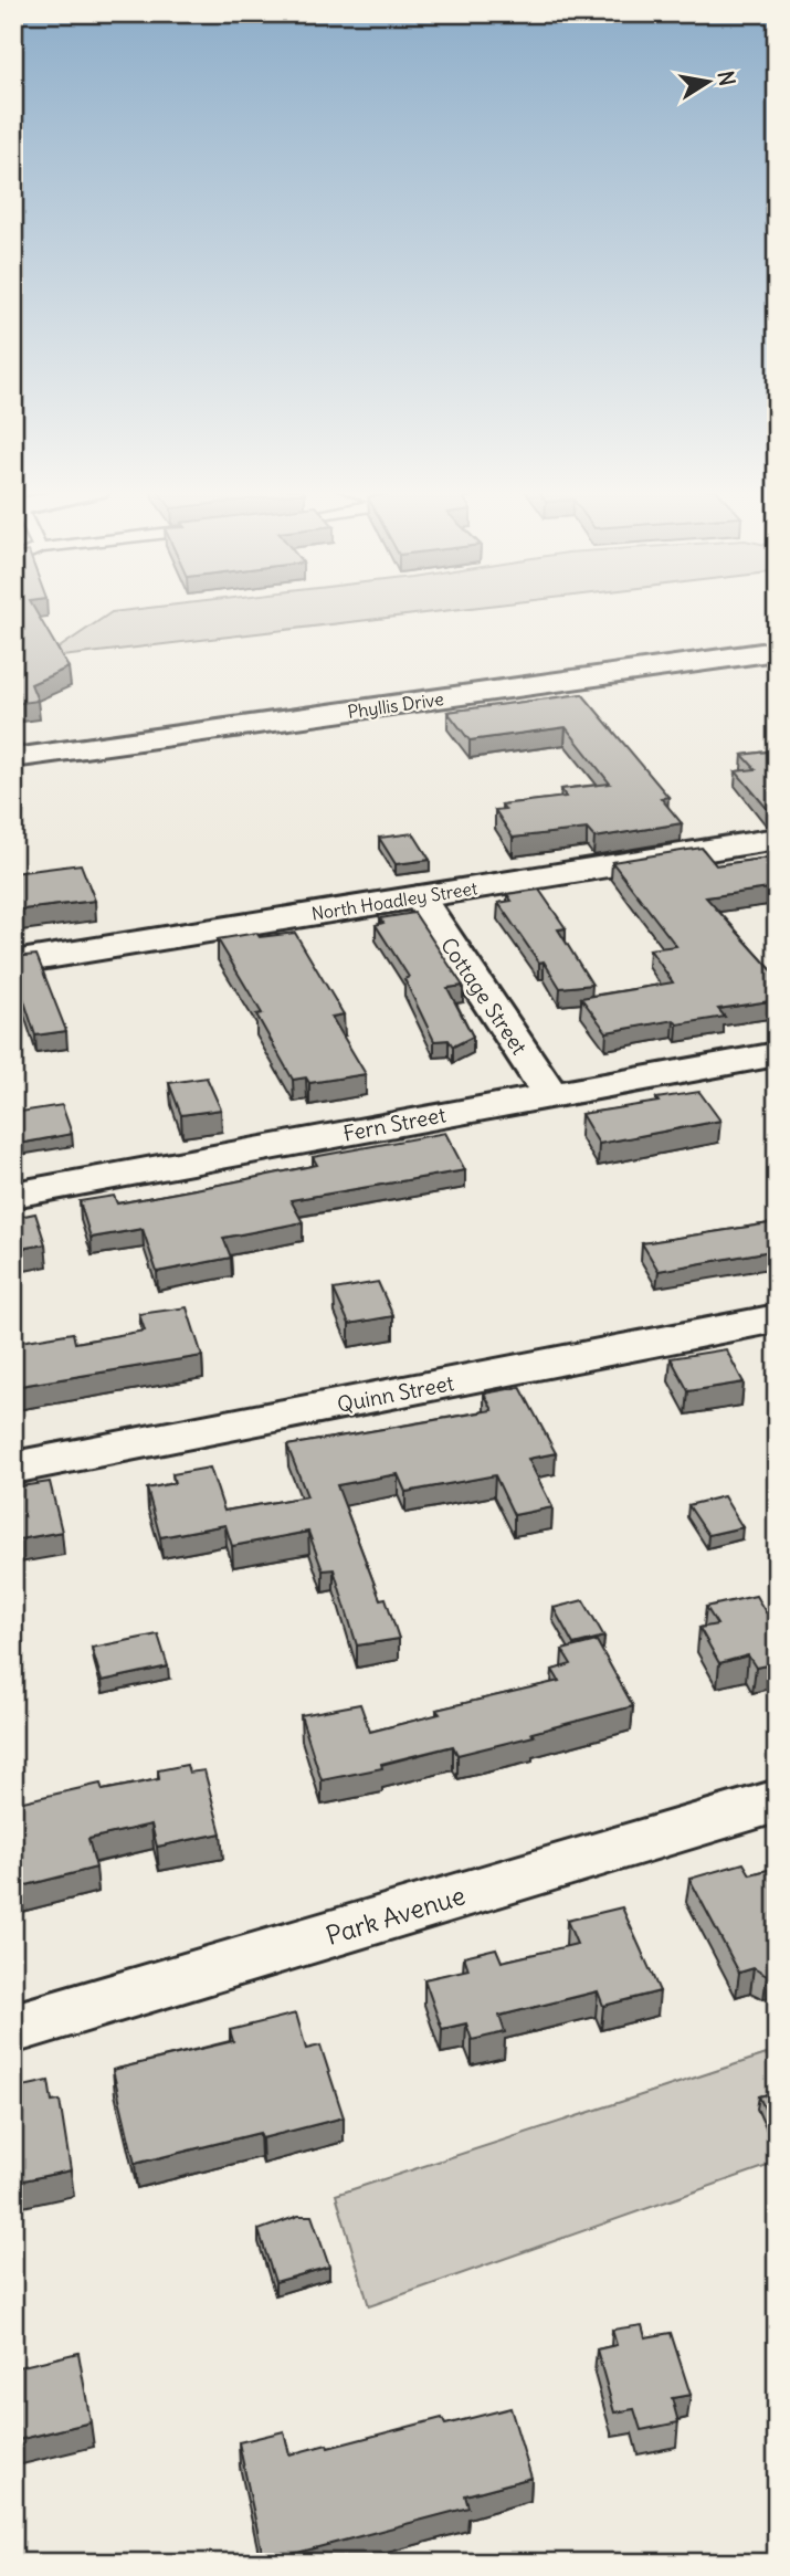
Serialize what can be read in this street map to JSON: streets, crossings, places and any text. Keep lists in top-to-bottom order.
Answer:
{
  "streets": {
    "street": [
      "Phyllis Drive",
      "North Hoadley Street",
      "Cottage Street",
      "Fern Street",
      "Quinn Street",
      "Park Avenue"
    ]
  },
  "crossings": [
    ["North Hoadley Street", "Cottage Street"],
    ["Cottage Street", "Fern Street"]
  ],
  "north": "right"
}
